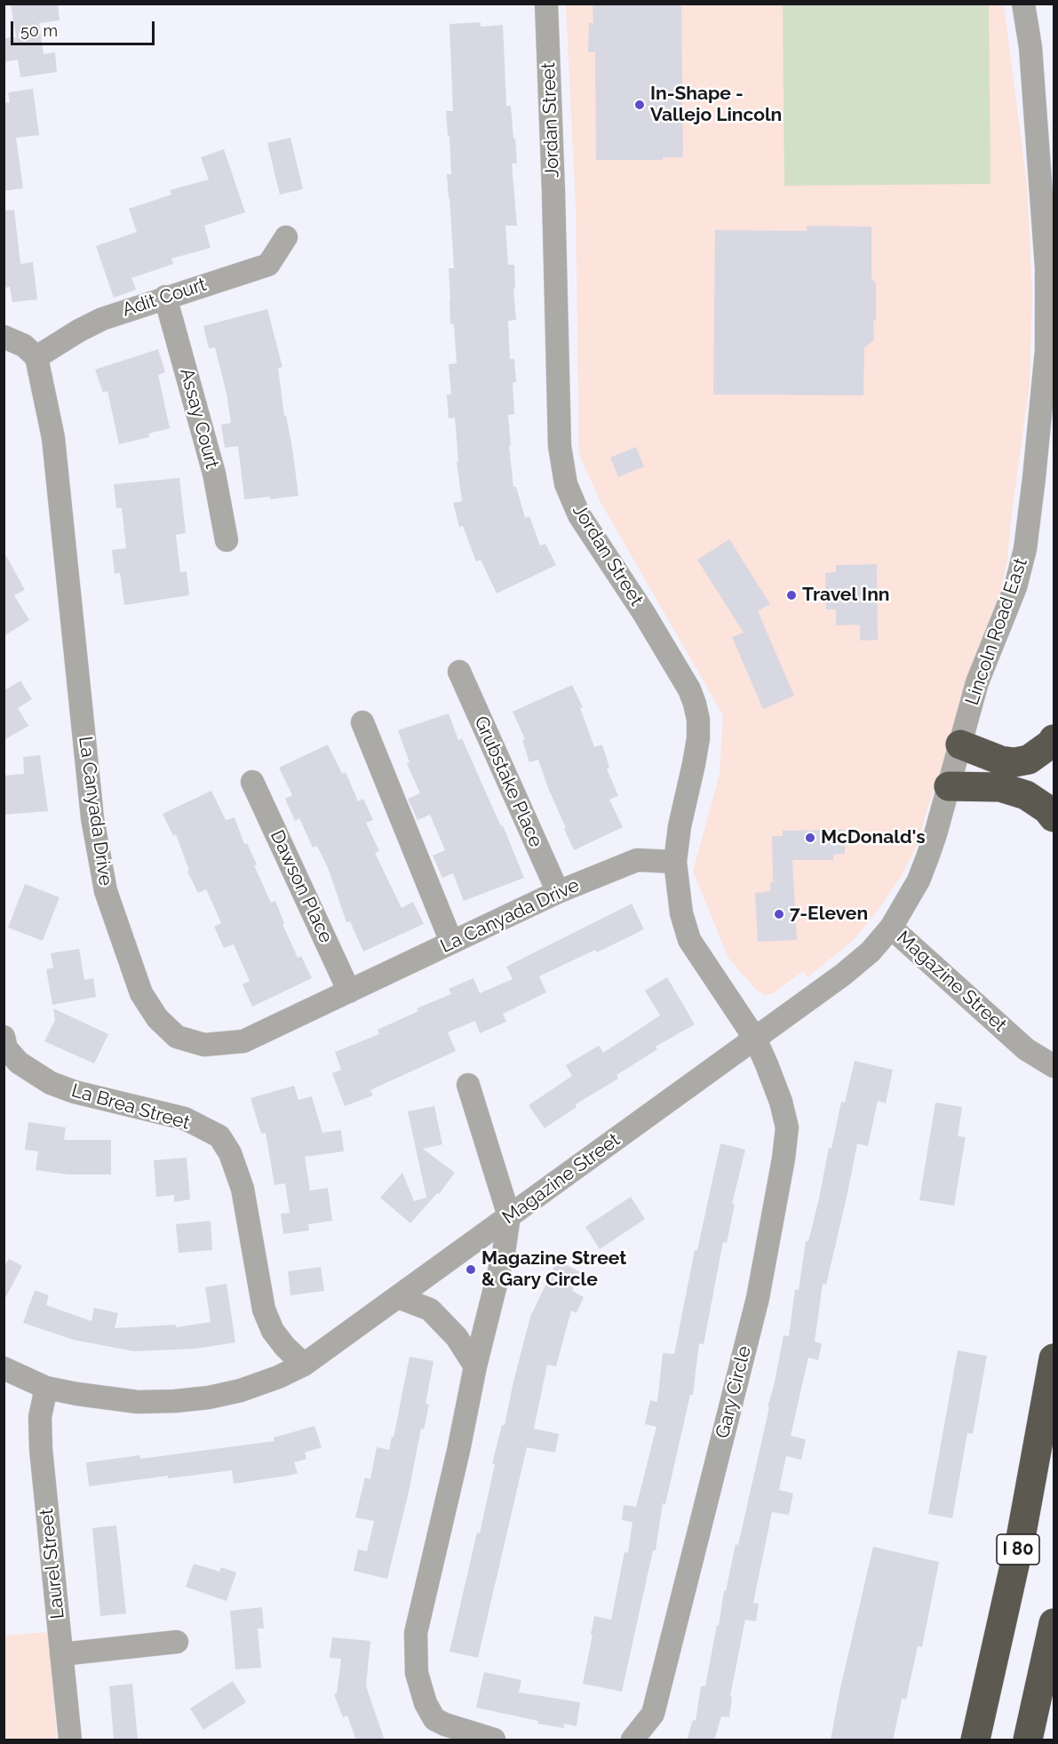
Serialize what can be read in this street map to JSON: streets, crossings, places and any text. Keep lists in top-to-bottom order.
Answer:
{
  "streets": {
    "highway": ["I 80"],
    "street": [
      "Jordan Street",
      "Adit Court",
      "Assay Court",
      "Lincoln Road East",
      "Grubstake Place",
      "La Canyada Drive",
      "Dawson Place",
      "Magazine Street",
      "La Brea Street",
      "Gary Circle",
      "Laurel Street"
    ]
  },
  "crossings": [
    ["Jordan Street", "La Canyada Drive"],
    ["Jordan Street", "Magazine Street"],
    ["Jordan Street", "Gary Circle"],
    ["Adit Court", "Assay Court"],
    ["Adit Court", "La Canyada Drive"],
    ["Lincoln Road East", "Magazine Street"],
    ["Grubstake Place", "La Canyada Drive"],
    ["La Canyada Drive", "Dawson Place"],
    ["Magazine Street", "La Brea Street"],
    ["Magazine Street", "Gary Circle"],
    ["Magazine Street", "Laurel Street"]
  ],
  "places": [
    "In-Shape - Vallejo Lincoln",
    "Travel Inn",
    "McDonald's",
    "7-Eleven",
    "Magazine Street & Gary Circle"
  ],
  "scale_bar": "50 m"
}
